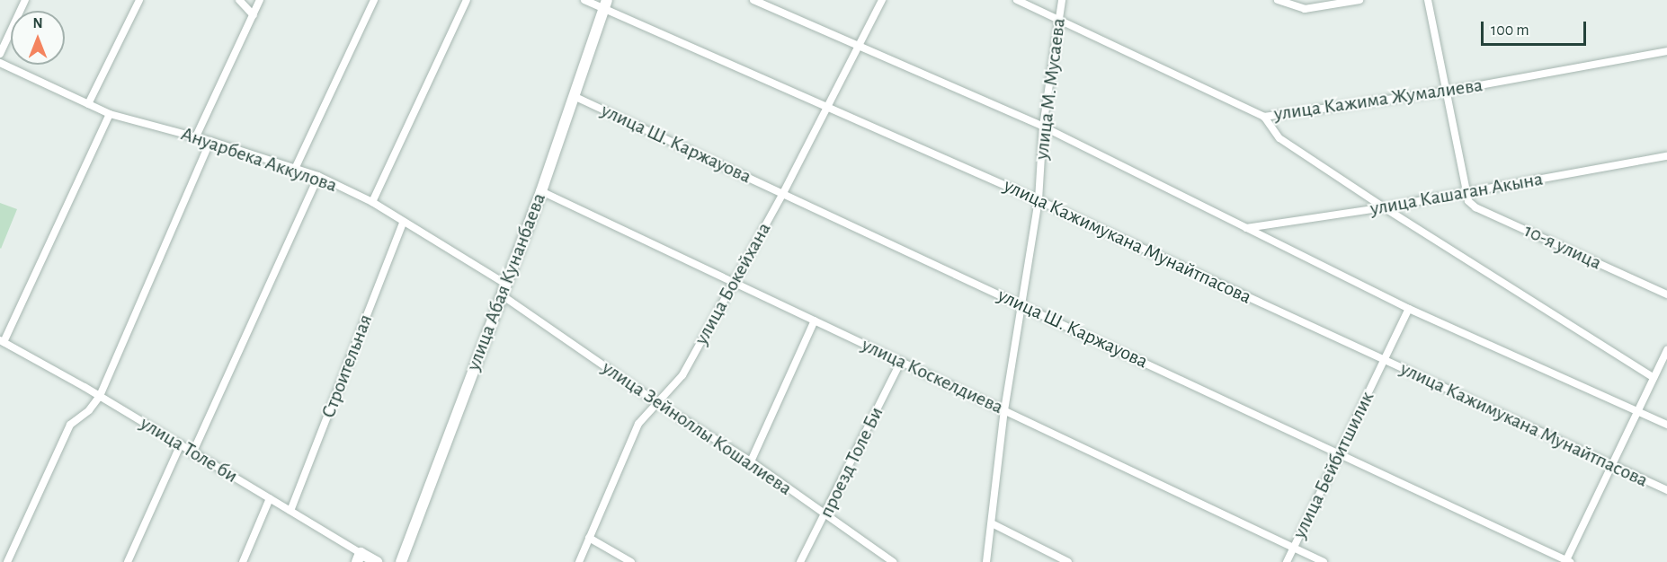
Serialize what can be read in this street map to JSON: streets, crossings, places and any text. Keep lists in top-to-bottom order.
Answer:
{
  "streets": {
    "street": [
      "улица М. Мусаева",
      "улица Кажима Жумалиева",
      "улица Ш. Каржауова",
      "Ануарбека Аккулова",
      "улица Кашаган Акына",
      "улица Кажимукана Мунайтпасова",
      "10-я улица",
      "улица Абая Кунанбаева",
      "улица Бокейхана",
      "Строительная",
      "улица Коскелдиева",
      "улица Зейноллы Кошалиева",
      "улица Толе би",
      "проезд Толе Би",
      "улица Бейбитшилик"
    ]
  },
  "crossings": [
    ["улица М. Мусаева", "улица Кажима Жумалиева"],
    ["улица М. Мусаева", "улица Ш. Каржауова"],
    ["улица М. Мусаева", "улица Кажимукана Мунайтпасова"],
    ["улица М. Мусаева", "улица Коскелдиева"],
    ["улица Ш. Каржауова", "улица Абая Кунанбаева"],
    ["улица Ш. Каржауова", "улица Бокейхана"],
    ["улица Ш. Каржауова", "улица Бейбитшилик"],
    ["Ануарбека Аккулова", "улица Абая Кунанбаева"],
    ["Ануарбека Аккулова", "Строительная"],
    ["Ануарбека Аккулова", "улица Зейноллы Кошалиева"],
    ["улица Кашаган Акына", "10-я улица"],
    ["улица Кажимукана Мунайтпасова", "улица Абая Кунанбаева"],
    ["улица Кажимукана Мунайтпасова", "улица Бокейхана"],
    ["улица Кажимукана Мунайтпасова", "улица Бейбитшилик"],
    ["улица Абая Кунанбаева", "улица Коскелдиева"],
    ["улица Абая Кунанбаева", "улица Зейноллы Кошалиева"],
    ["улица Бокейхана", "улица Коскелдиева"],
    ["улица Бокейхана", "улица Зейноллы Кошалиева"],
    ["Строительная", "улица Толе би"],
    ["улица Коскелдиева", "проезд Толе Би"],
    ["улица Коскелдиева", "улица Бейбитшилик"],
    ["улица Зейноллы Кошалиева", "проезд Толе Би"]
  ],
  "scale_bar": "100 m",
  "north": "top"
}
